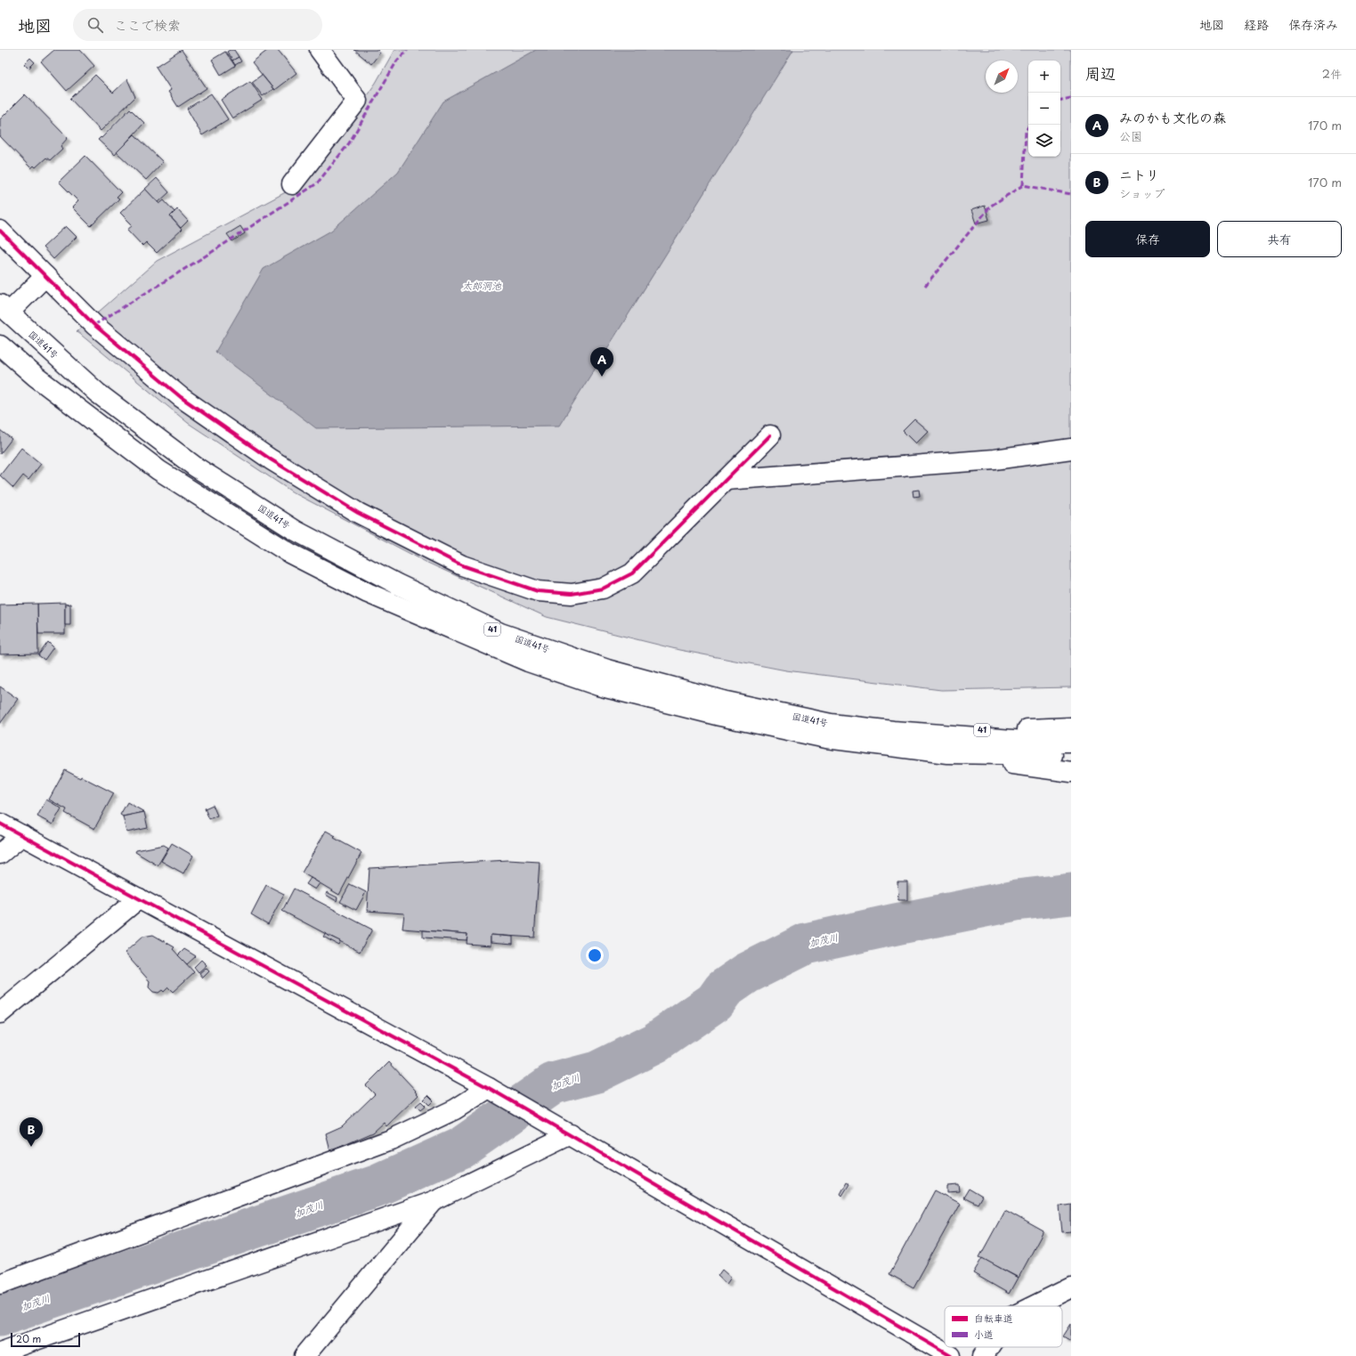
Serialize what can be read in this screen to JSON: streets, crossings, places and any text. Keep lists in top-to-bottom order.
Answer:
{
  "streets": {
    "main road": ["国道41号", "41"]
  },
  "crossings": [
    ["国道41号", "41"]
  ],
  "water": ["太郎洞池", "加茂川"],
  "legend": ["自転車道", "小道"],
  "scale_bar": "20 m",
  "north": "top right",
  "page": {
    "header": "地図",
    "search": "ここで検索",
    "nav": ["地図", "経路", "保存済み"],
    "heading": ["周辺", "2件"],
    "map_buttons": ["+", "−"],
    "list": [
      {
        "mark": "A",
        "name": "みのかも文化の森",
        "note": "公園",
        "value": "170 m"
      },
      {
        "mark": "B",
        "name": "ニトリ",
        "note": "ショップ",
        "value": "170 m"
      }
    ],
    "buttons": ["保存", "共有"],
    "pins": ["A", "B"],
    "scale": "20 m"
  }
}
